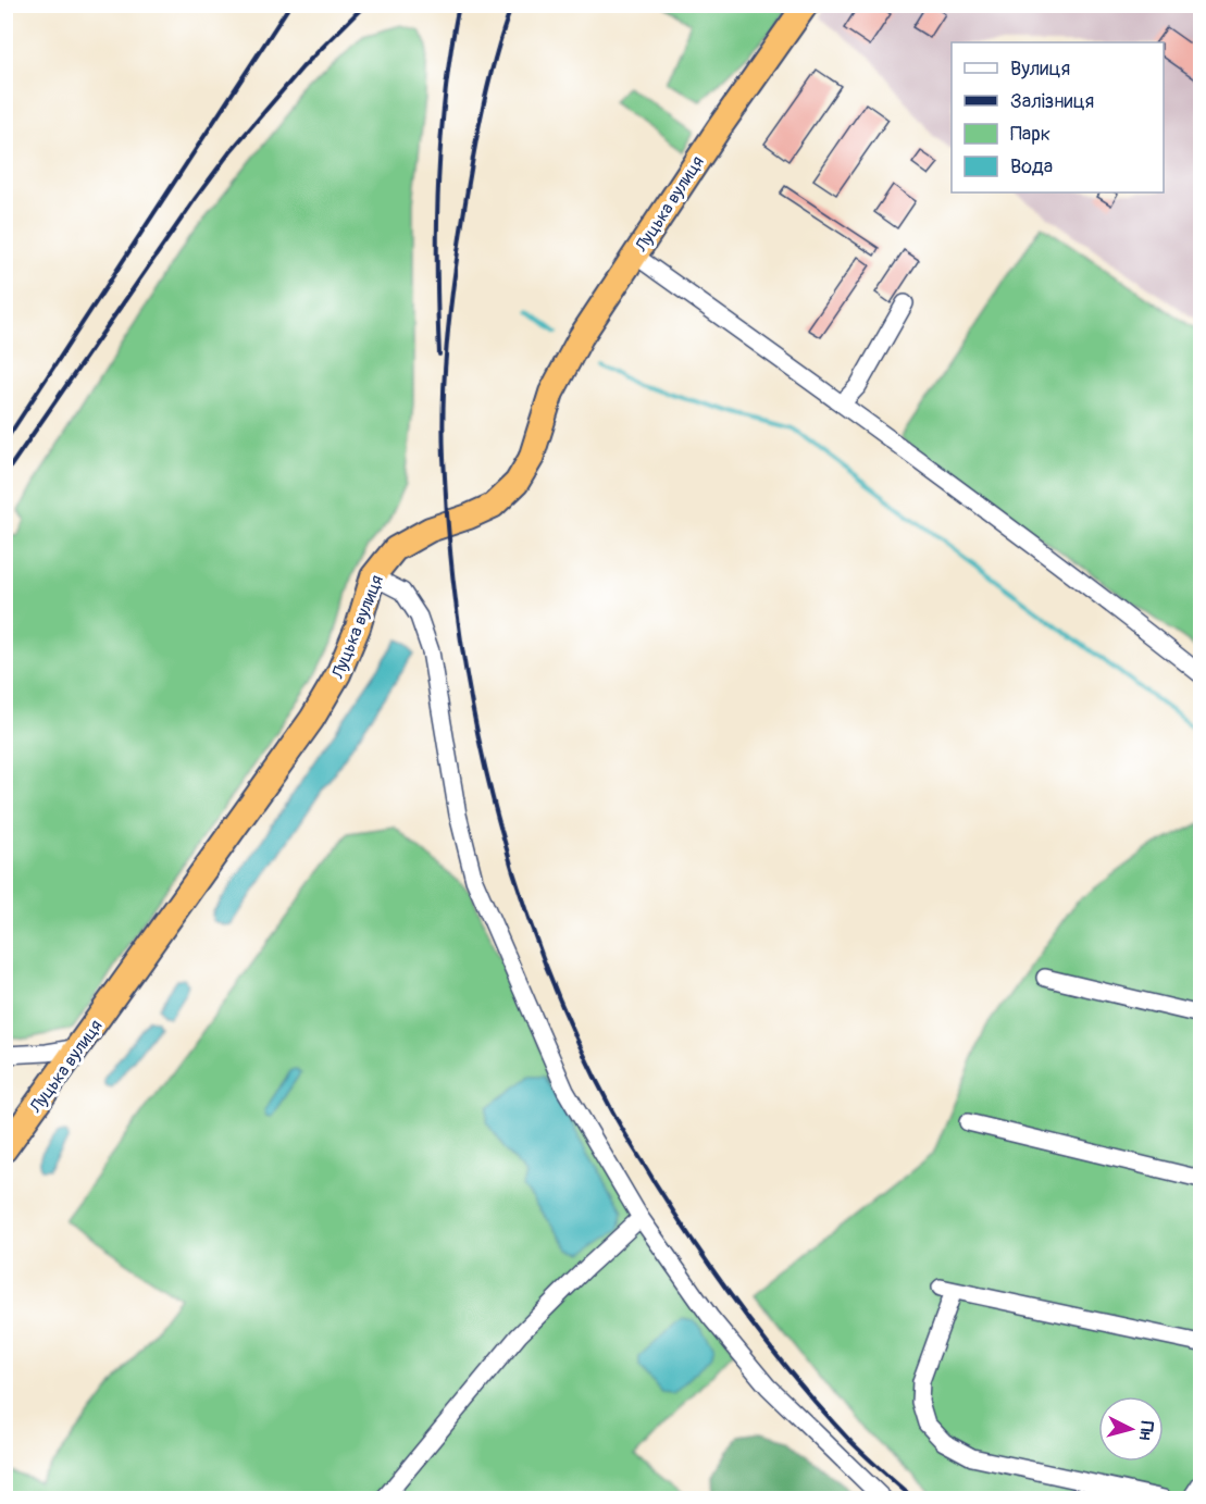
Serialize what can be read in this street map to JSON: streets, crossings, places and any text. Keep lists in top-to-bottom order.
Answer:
{
  "streets": {
    "highway": ["Луцька вулиця"]
  },
  "legend": [
    "Вулиця",
    "Залізниця",
    "Парк",
    "Вода"
  ],
  "north": "right"
}
